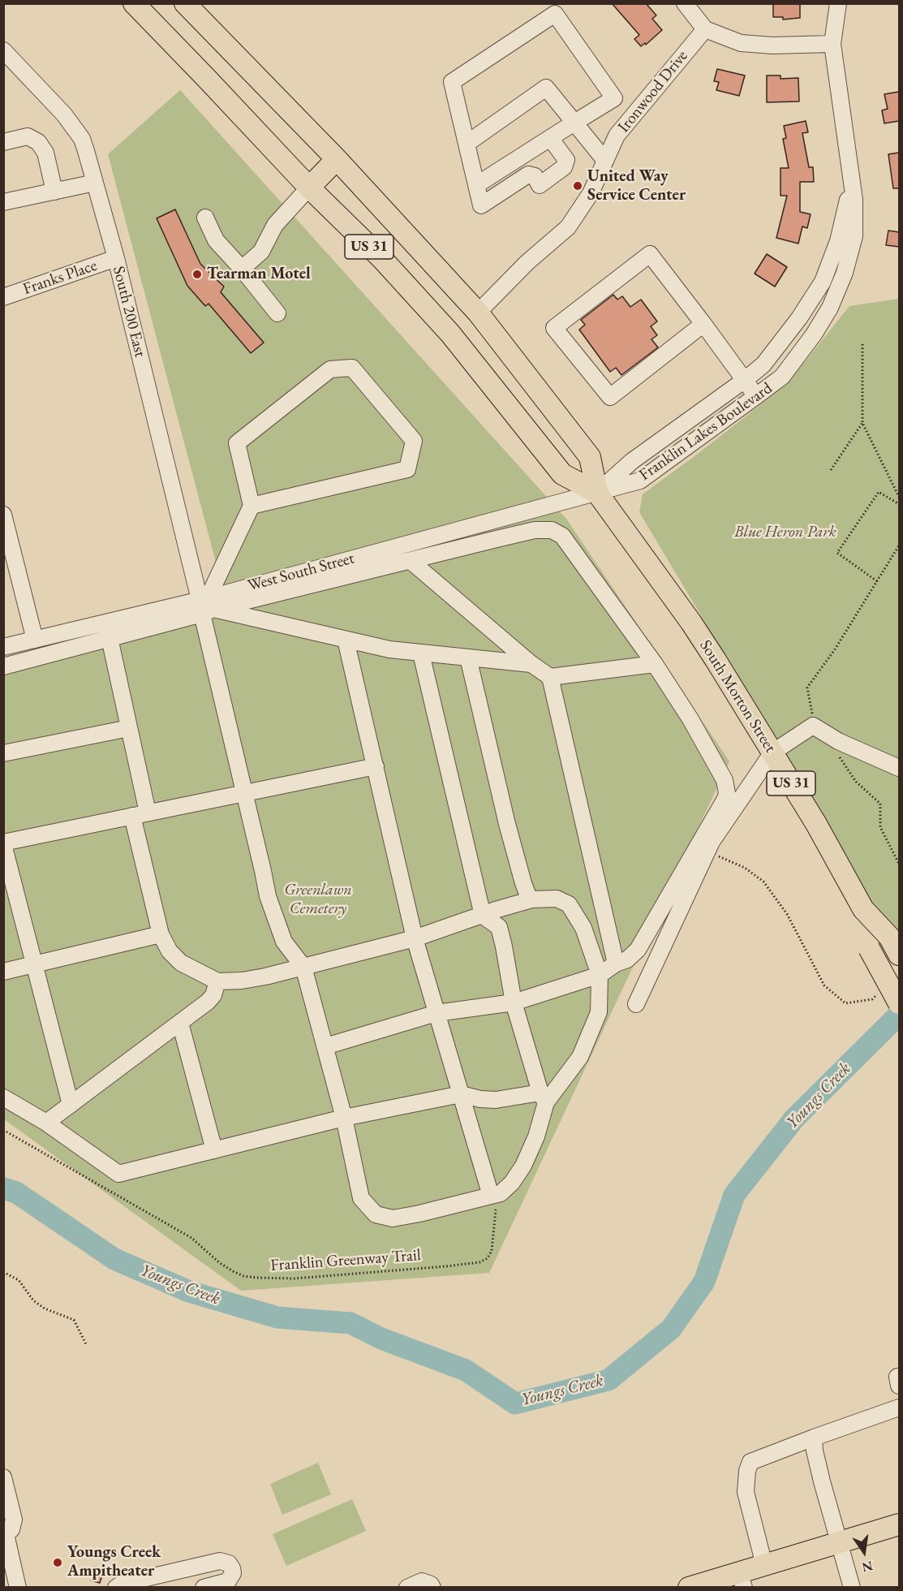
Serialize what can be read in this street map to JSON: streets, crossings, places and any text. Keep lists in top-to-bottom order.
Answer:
{
  "streets": {
    "main road": ["US 31", "South Morton Street"],
    "street": [
      "Ironwood Drive",
      "Franks Place",
      "South 200 East",
      "Franklin Lakes Boulevard",
      "West South Street"
    ],
    "path": ["Franklin Greenway Trail"]
  },
  "crossings": [
    ["Ironwood Drive", "US 31"],
    ["US 31", "Franklin Lakes Boulevard"],
    ["US 31", "West South Street"],
    ["US 31", "South Morton Street"],
    ["Franks Place", "South 200 East"],
    ["South 200 East", "West South Street"],
    ["Franklin Lakes Boulevard", "West South Street"],
    ["Franklin Lakes Boulevard", "South Morton Street"],
    ["West South Street", "South Morton Street"]
  ],
  "water": ["Youngs Creek"],
  "parks": ["Blue Heron Park", "Greenlawn Cemetery"],
  "places": ["United Way Service Center", "Tearman Motel", "Youngs Creek Ampitheater"],
  "north": "bottom"
}
